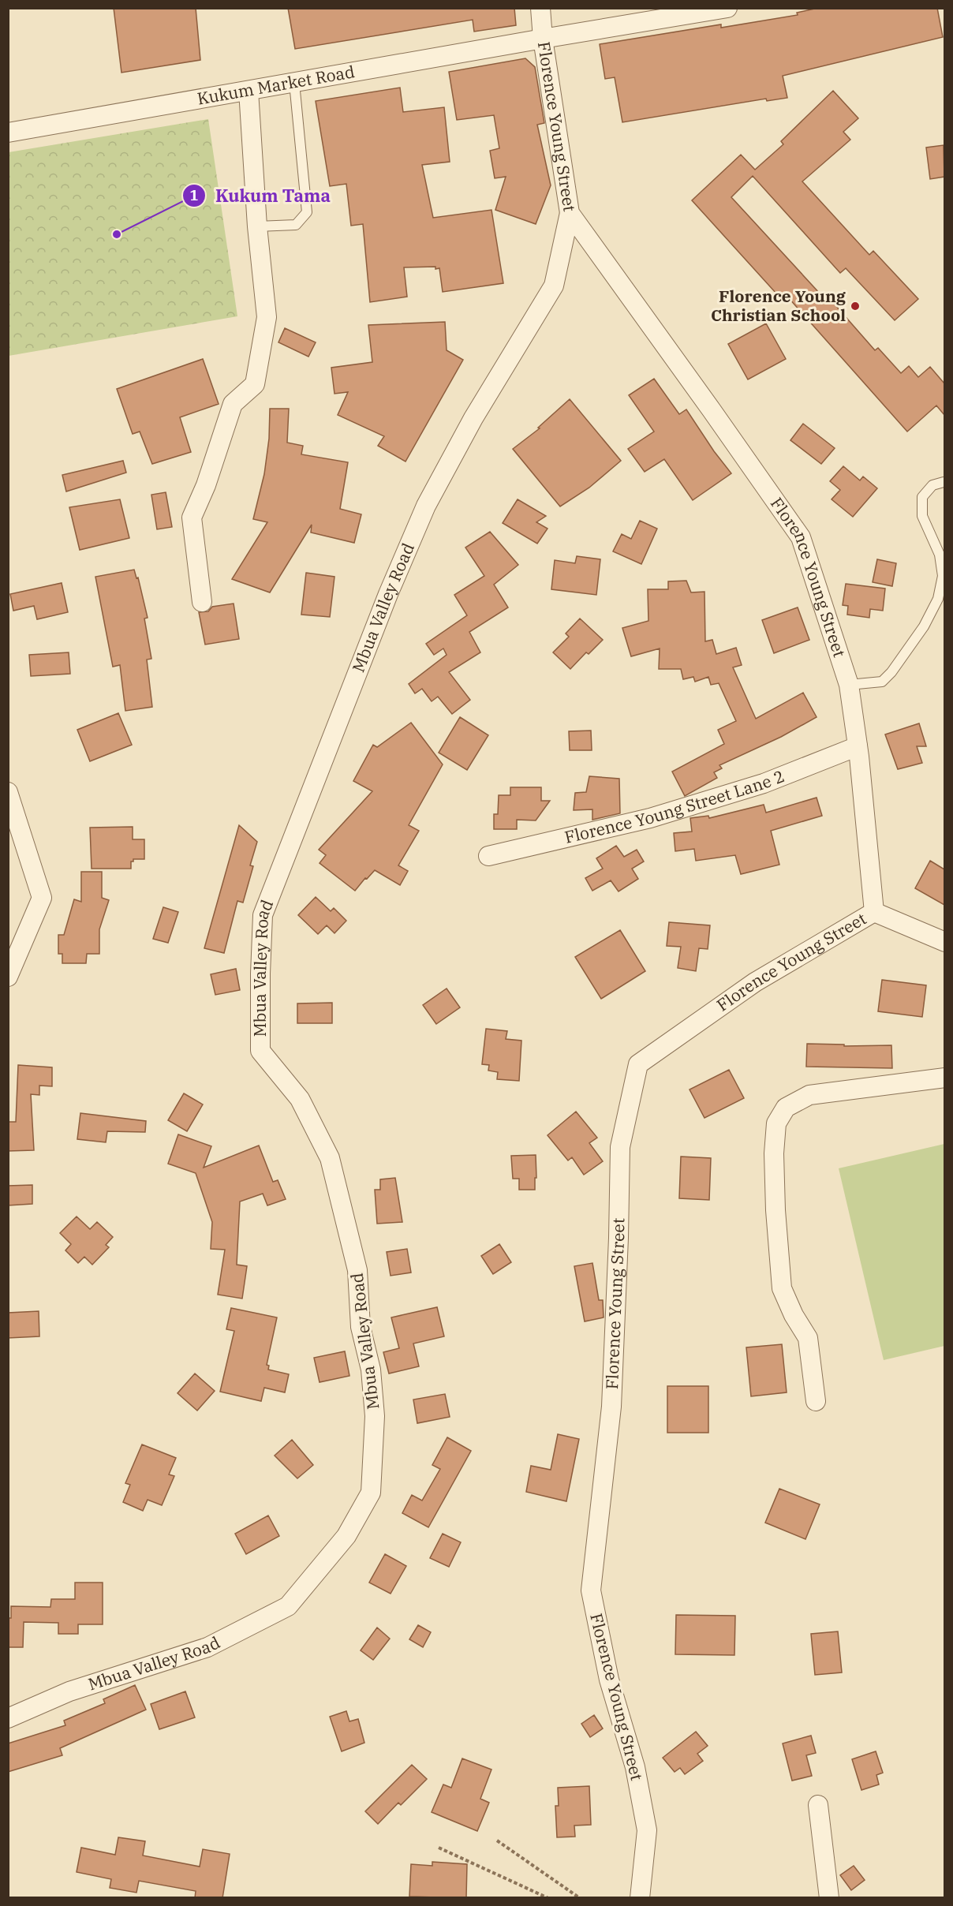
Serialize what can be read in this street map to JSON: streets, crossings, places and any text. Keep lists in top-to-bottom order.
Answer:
{
  "streets": {
    "street": [
      "Kukum Market Road",
      "Florence Young Street",
      "Mbua Valley Road",
      "Florence Young Street Lane 2"
    ]
  },
  "crossings": [
    ["Kukum Market Road", "Florence Young Street"],
    ["Florence Young Street", "Mbua Valley Road"],
    ["Florence Young Street", "Florence Young Street Lane 2"]
  ],
  "places": ["Kukum Tama", "Florence Young Christian School"]
}
